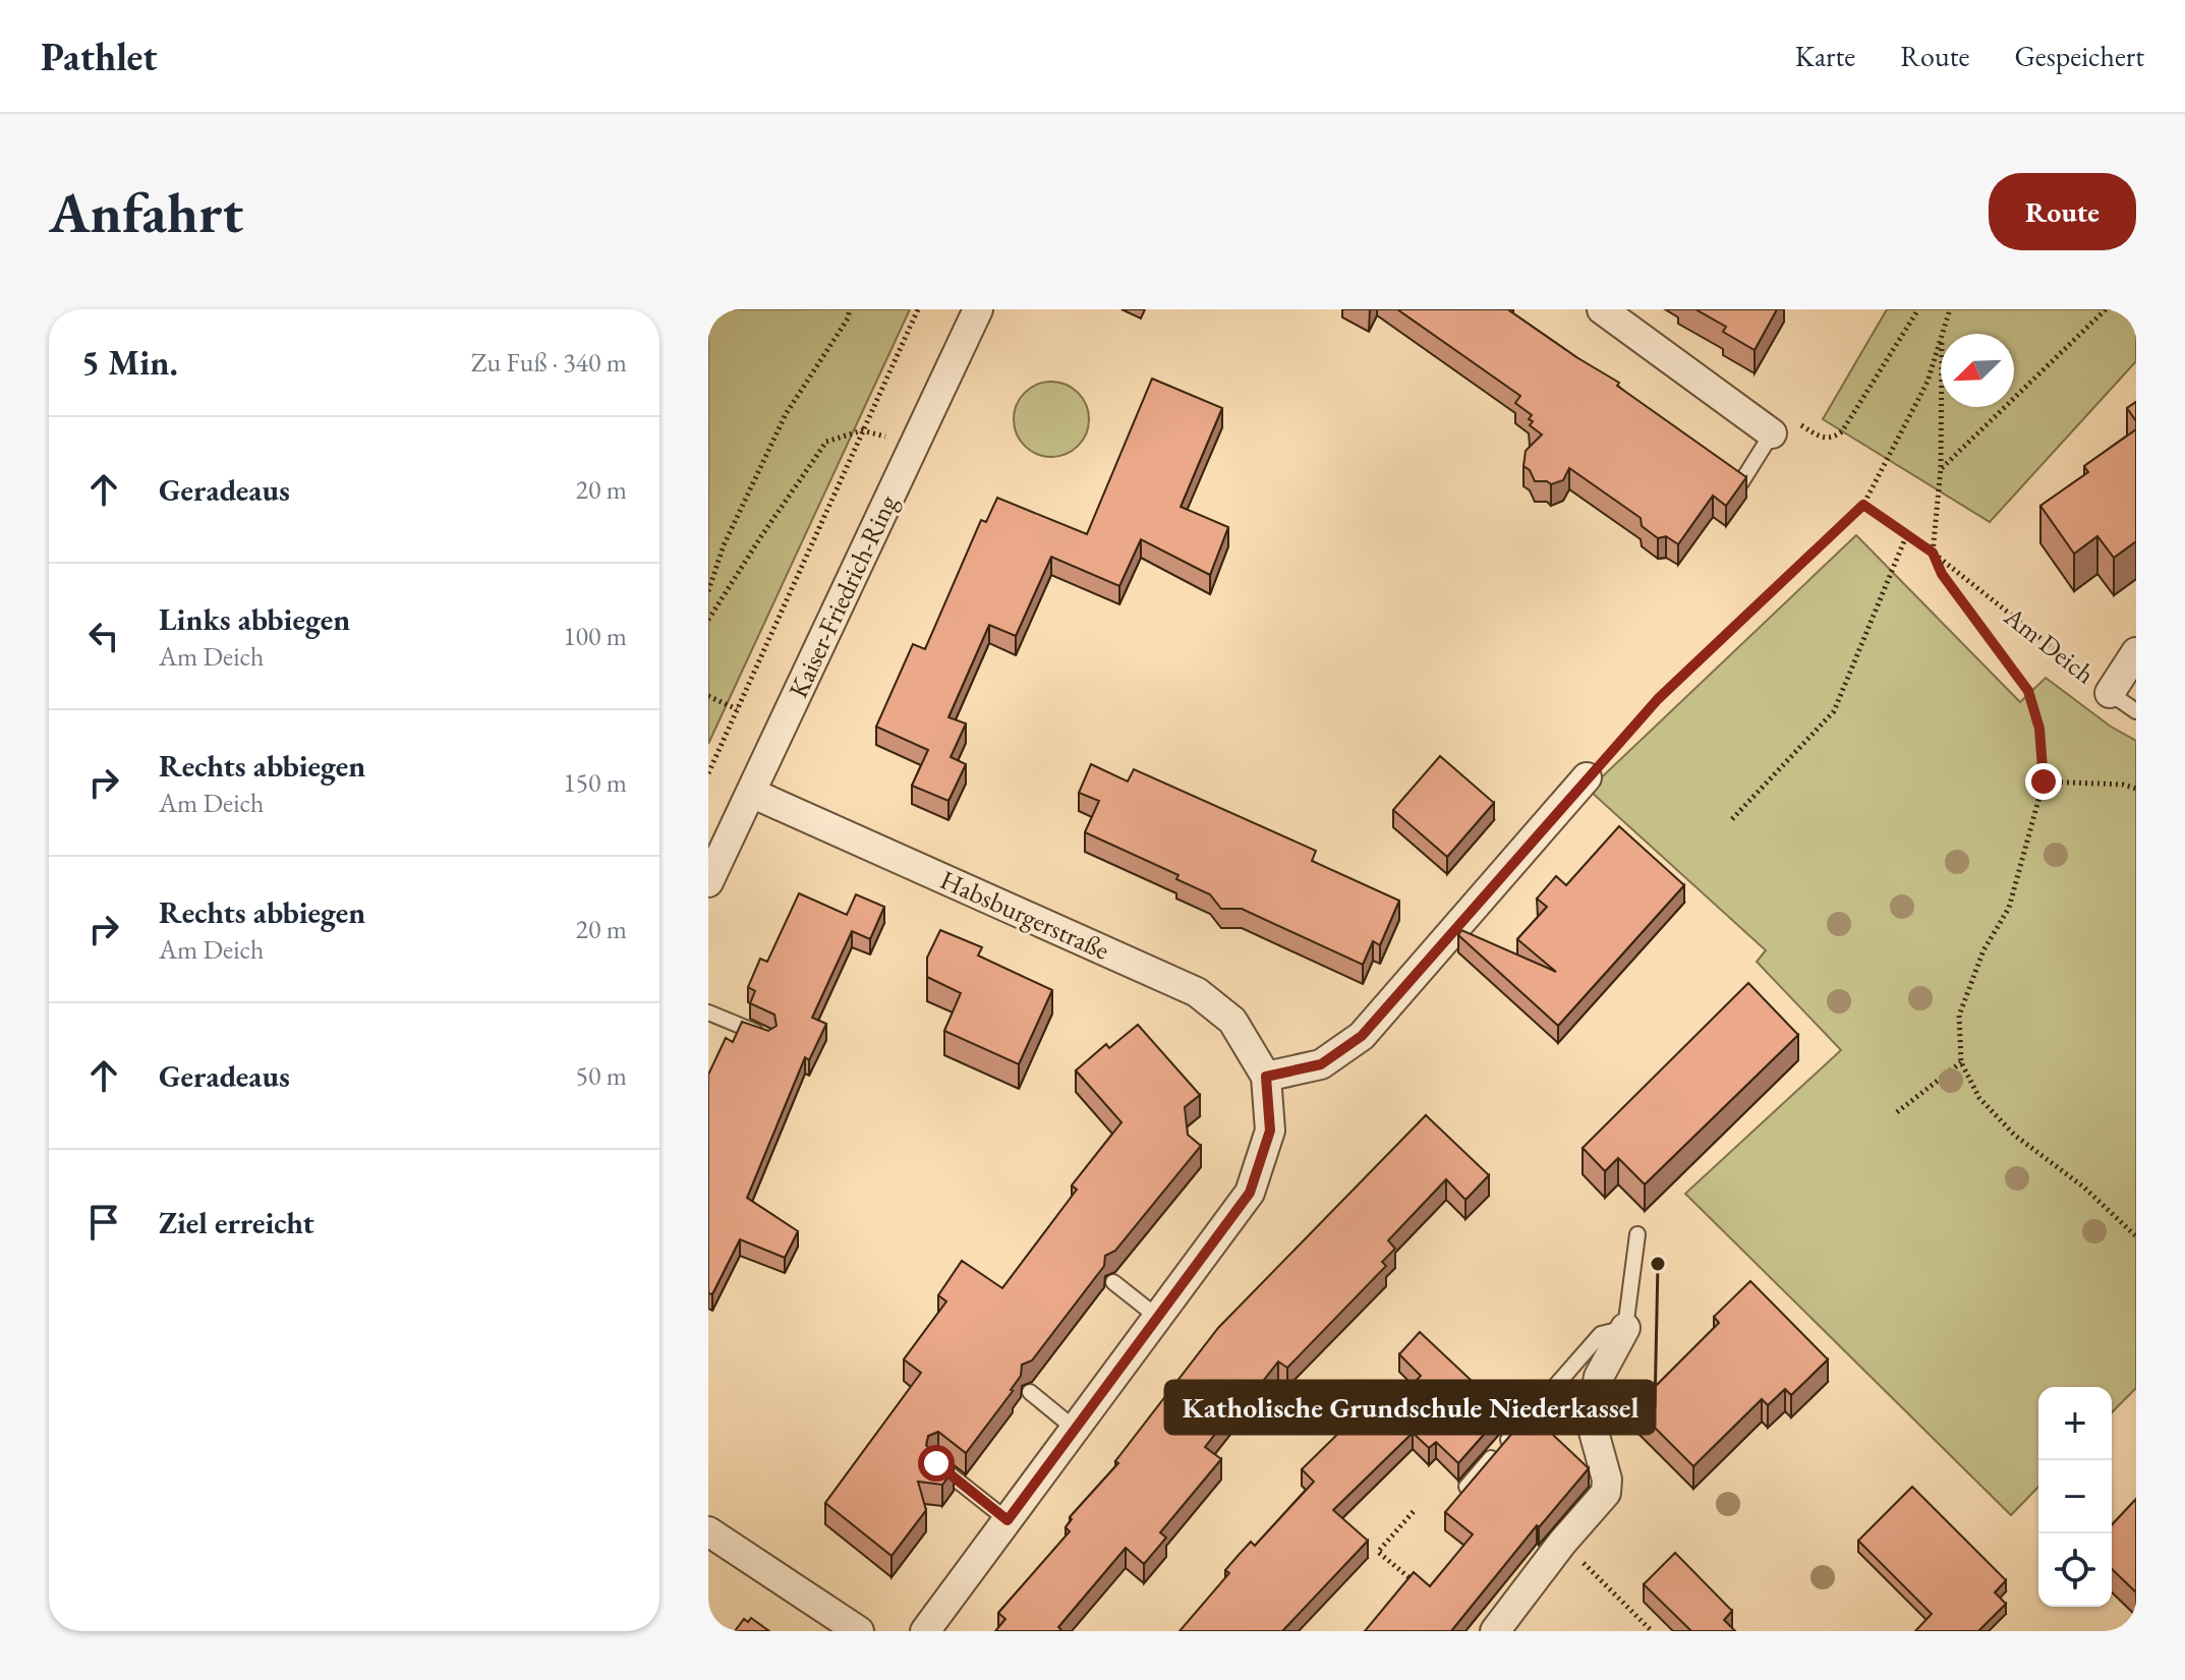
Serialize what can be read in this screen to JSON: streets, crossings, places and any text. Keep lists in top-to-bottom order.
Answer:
{
  "streets": {
    "street": ["Kaiser-Friedrich-Ring", "Habsburgerstraße"],
    "path": ["Am Deich"]
  },
  "crossings": [
    ["Kaiser-Friedrich-Ring", "Habsburgerstraße"]
  ],
  "places": ["Katholische Grundschule Niederkassel"],
  "north": "bottom left",
  "page": {
    "header": "Pathlet",
    "nav": ["Karte", "Route", "Gespeichert"],
    "buttons": "Route",
    "title": "Anfahrt",
    "heading": ["5 Min.", "Zu Fuß · 340 m"],
    "list": [
      ["Geradeaus", "20 m"],
      ["Links abbiegen", "Am Deich", "100 m"],
      ["Rechts abbiegen", "Am Deich", "150 m"],
      ["Rechts abbiegen", "Am Deich", "20 m"],
      ["Geradeaus", "50 m"],
      "Ziel erreicht"
    ],
    "map_buttons": ["+", "−"]
  }
}
